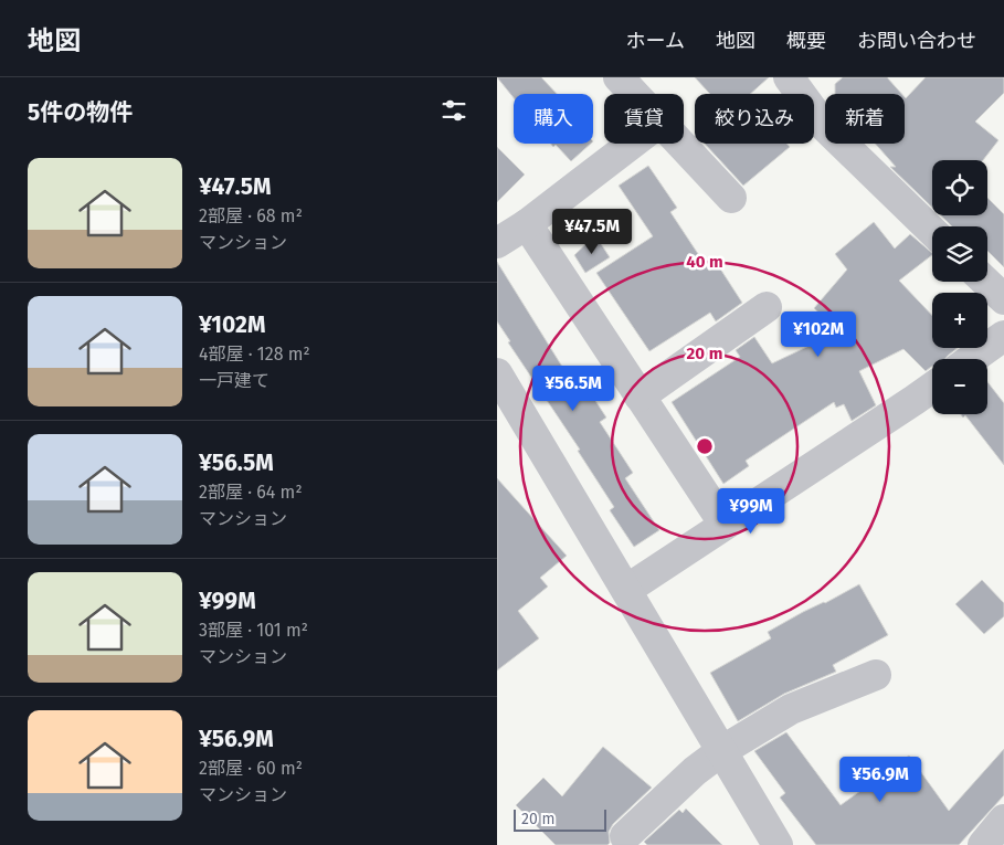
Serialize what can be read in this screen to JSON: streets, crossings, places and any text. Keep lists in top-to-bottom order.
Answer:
{
  "scale_bar": "20 m",
  "page": {
    "header": "地図",
    "nav": [
      "ホーム",
      "地図",
      "概要",
      "お問い合わせ"
    ],
    "heading": "5件の物件",
    "chip": [
      "購入",
      "賃貸",
      "絞り込み",
      "新着"
    ],
    "list": [
      {
        "name": "¥47.5M",
        "note": "2部屋 · 68 m² · マンション"
      },
      {
        "name": "¥102M",
        "note": "4部屋 · 128 m² · 一戸建て"
      },
      {
        "name": "¥56.5M",
        "note": "2部屋 · 64 m² · マンション"
      },
      {
        "name": "¥99M",
        "note": "3部屋 · 101 m² · マンション"
      },
      {
        "name": "¥56.9M",
        "note": "2部屋 · 60 m² · マンション"
      }
    ],
    "map_buttons": ["+", "−"],
    "price": [
      "¥47.5M",
      "¥102M",
      "¥56.5M",
      "¥99M",
      "¥56.9M"
    ],
    "scale": "20 m"
  },
  "rings": ["40 m", "20 m"]
}
